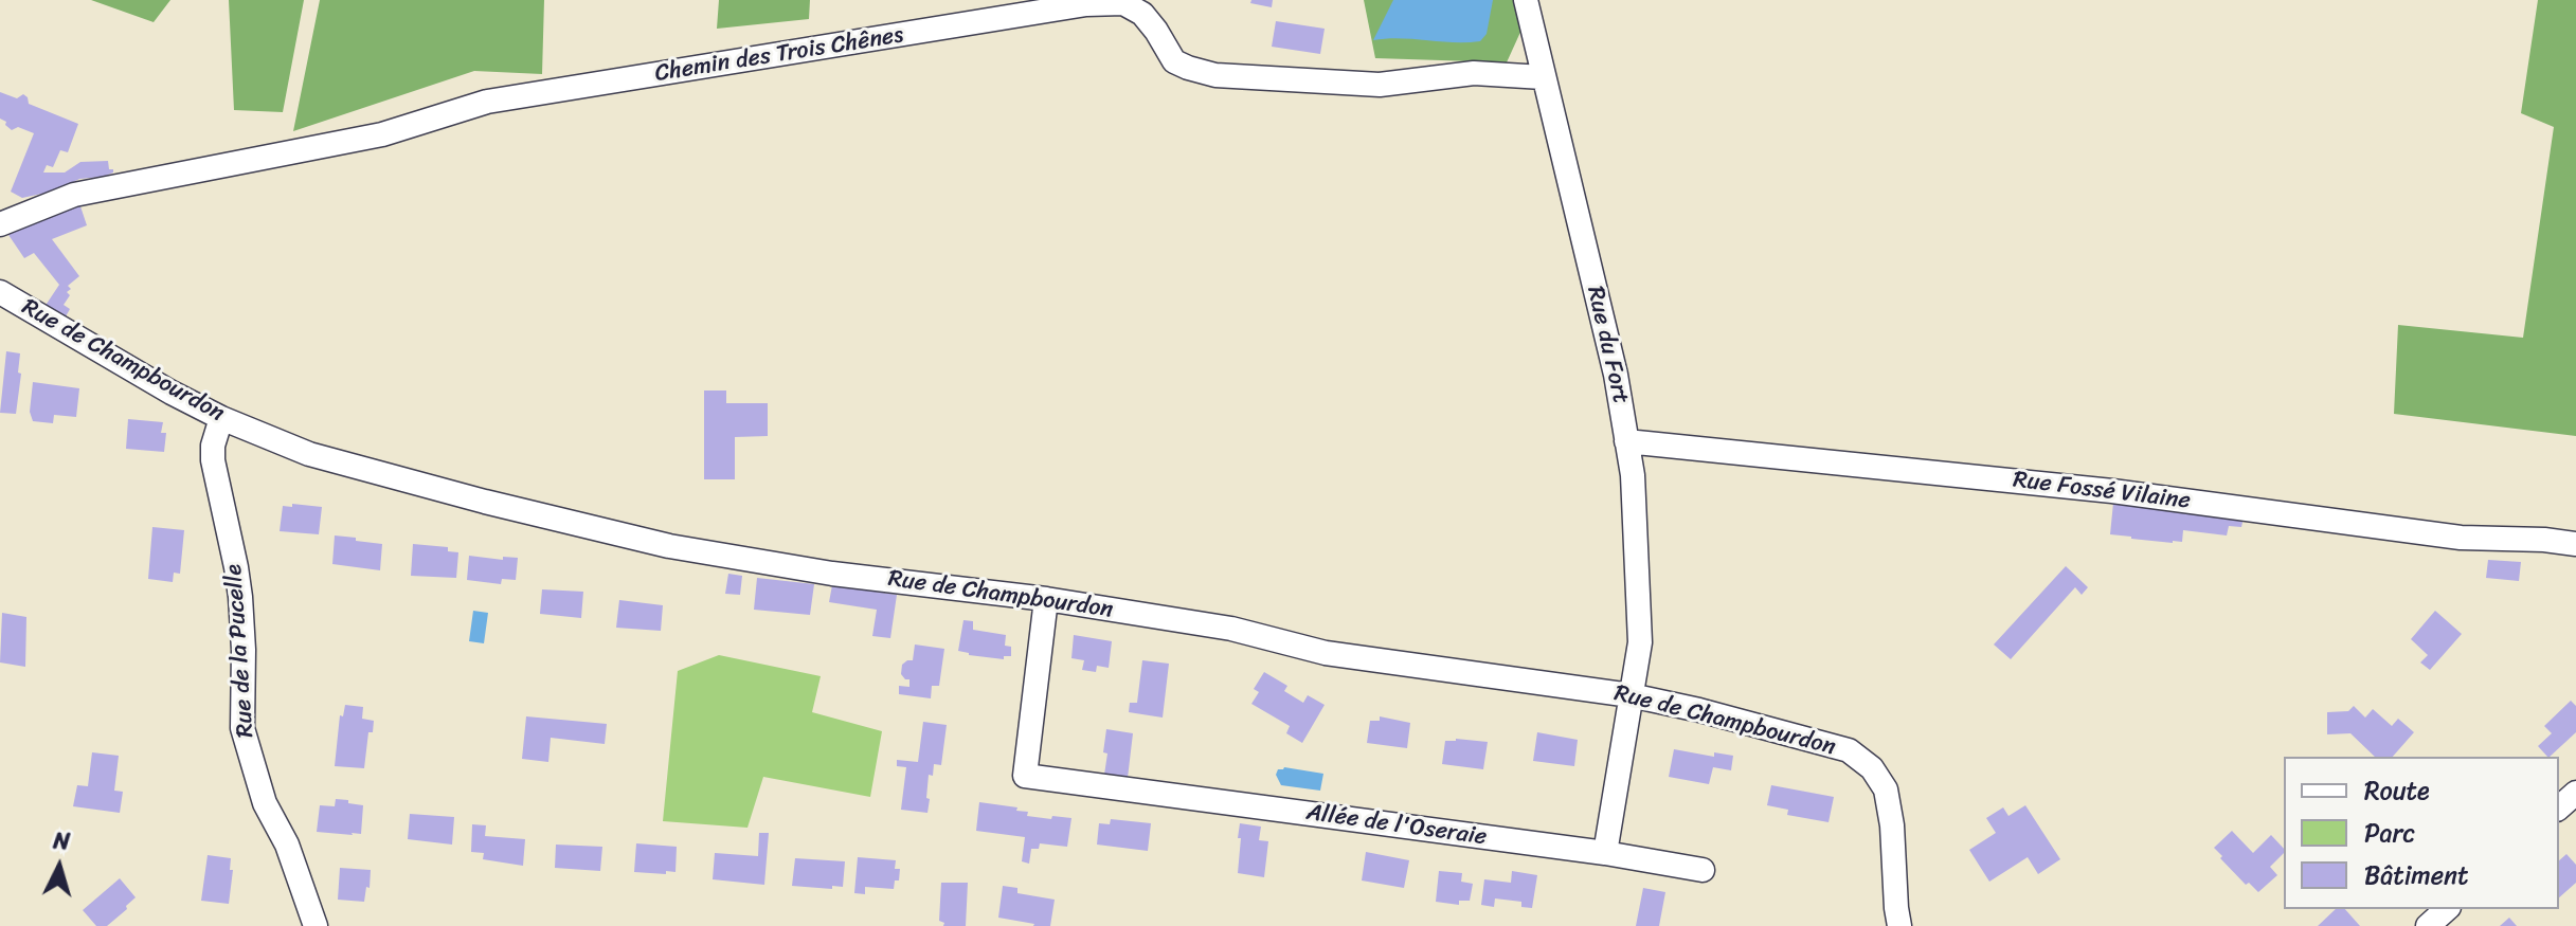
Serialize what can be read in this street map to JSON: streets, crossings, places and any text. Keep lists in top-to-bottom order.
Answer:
{
  "streets": {
    "street": [
      "Chemin des Trois Chênes",
      "Rue du Fort",
      "Rue de Champbourdon",
      "Rue Fossé Vilaine",
      "Rue de la Pucelle",
      "Allée de l'Oseraie"
    ]
  },
  "crossings": [
    ["Chemin des Trois Chênes", "Rue du Fort"],
    ["Rue du Fort", "Rue de Champbourdon"],
    ["Rue du Fort", "Rue Fossé Vilaine"],
    ["Rue de Champbourdon", "Rue de la Pucelle"],
    ["Rue de Champbourdon", "Allée de l'Oseraie"]
  ],
  "legend": ["Route", "Parc", "Bâtiment"],
  "north": "top"
}
